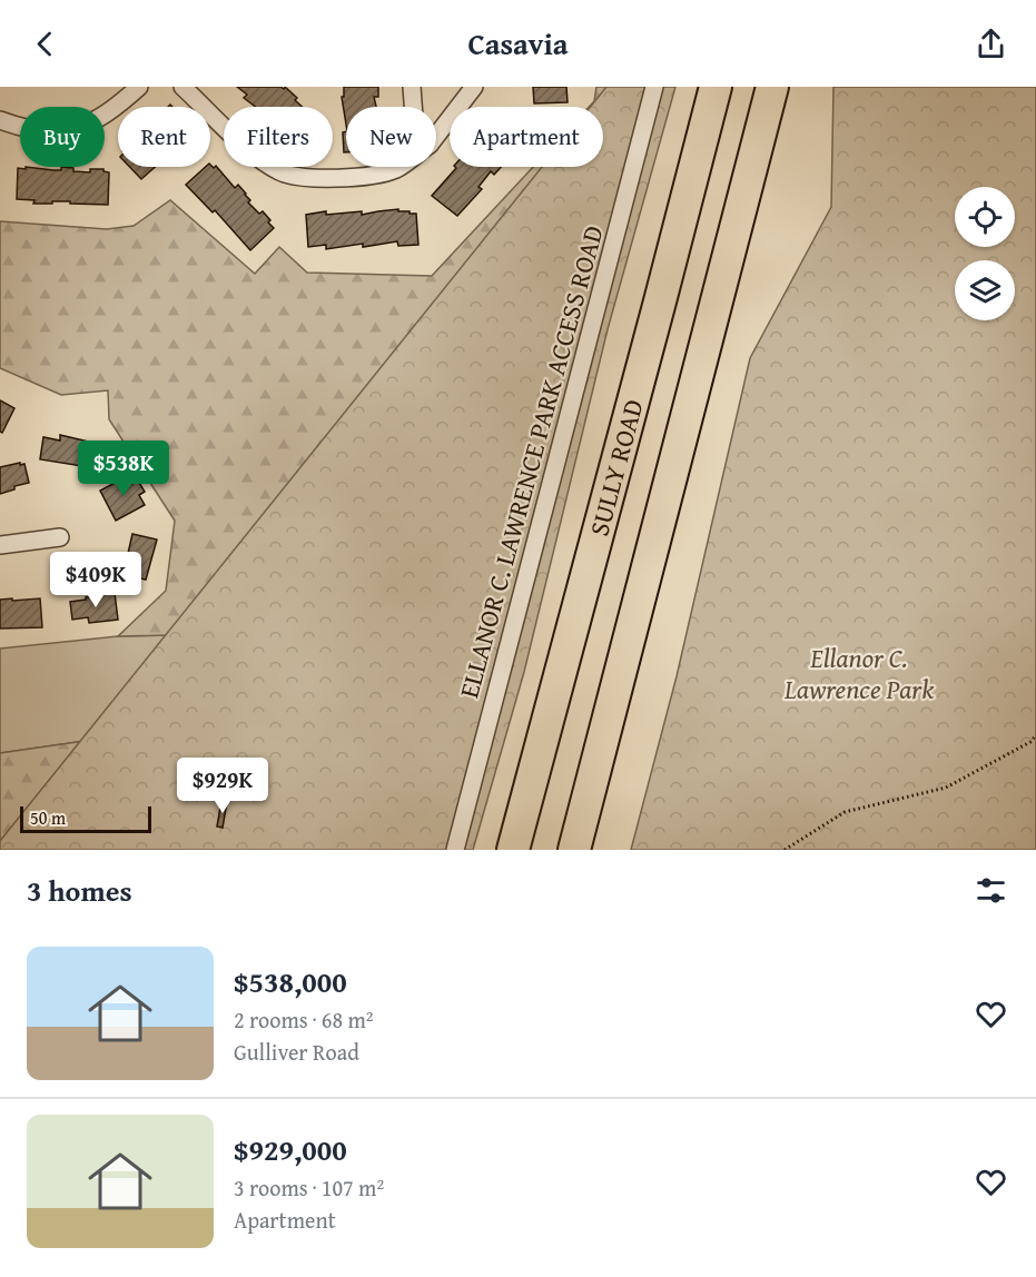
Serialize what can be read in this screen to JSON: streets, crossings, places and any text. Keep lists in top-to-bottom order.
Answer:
{
  "streets": {
    "highway": ["SULLY ROAD"],
    "street": ["ELLANOR C. LAWRENCE PARK ACCESS ROAD"]
  },
  "parks": ["Ellanor C. Lawrence Park"],
  "scale_bar": "50 m",
  "page": {
    "header": "Casavia",
    "chip": [
      "Buy",
      "Rent",
      "Filters",
      "New",
      "Apartment"
    ],
    "price": ["$538K", "$409K", "$929K"],
    "scale": "50 m",
    "heading": "3 homes",
    "list": [
      {
        "name": "$538,000",
        "note": "2 rooms · 68 m² · Gulliver Road"
      },
      {
        "name": "$929,000",
        "note": "3 rooms · 107 m² · Apartment"
      }
    ]
  }
}
